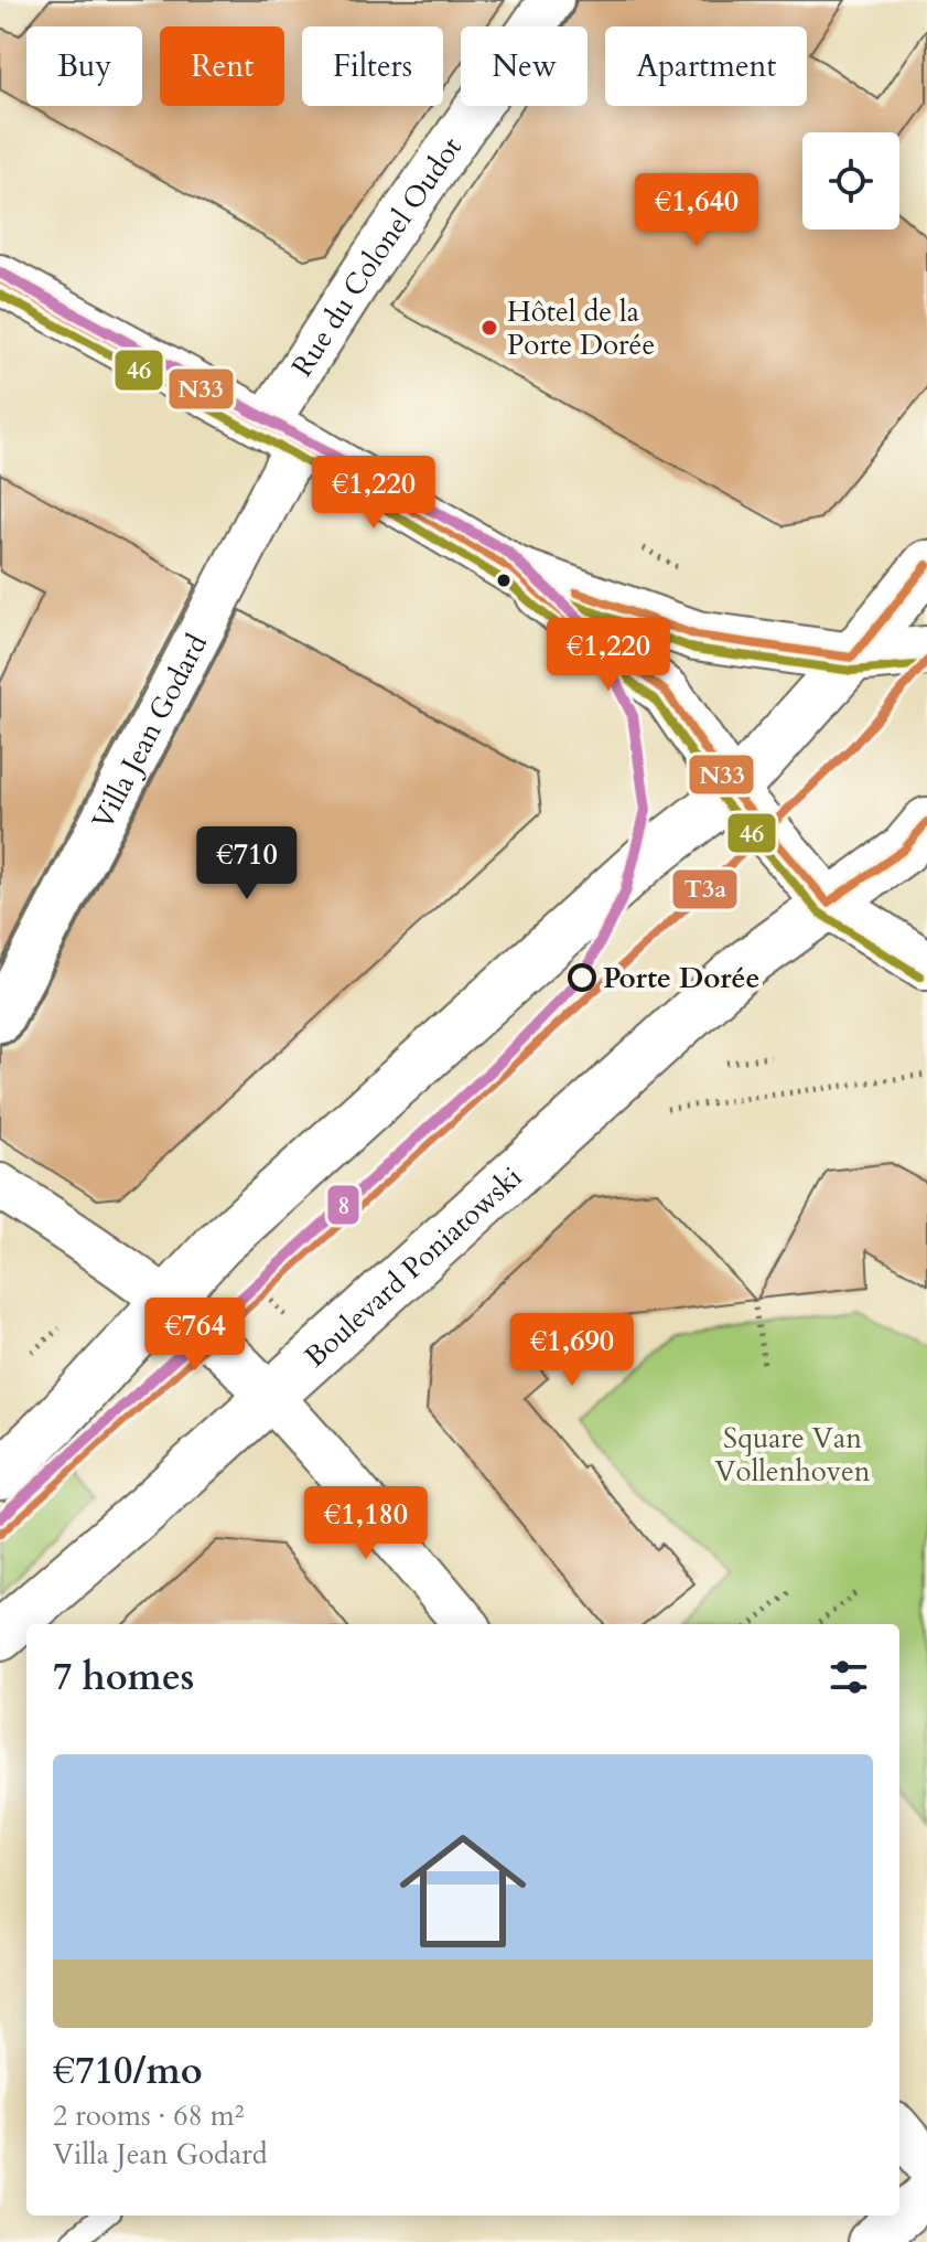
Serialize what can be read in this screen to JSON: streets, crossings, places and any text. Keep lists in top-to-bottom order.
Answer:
{
  "streets": {
    "main road": ["Boulevard Poniatowski"],
    "street": ["Rue du Colonel Oudot", "Villa Jean Godard"]
  },
  "crossings": [
    ["Rue du Colonel Oudot", "Villa Jean Godard"]
  ],
  "parks": ["Square Van Vollenhoven"],
  "places": ["Hôtel de la Porte Dorée", "Porte Dorée"],
  "lines": [
    "transit line 8",
    "transit line N33",
    "transit line 46",
    "transit line T3a"
  ],
  "page": {
    "chip": [
      "Buy",
      "Rent",
      "Filters",
      "New",
      "Apartment"
    ],
    "price": [
      "€1,640",
      "€1,220",
      "€1,220",
      "€710",
      "€764",
      "€1,690",
      "€1,180"
    ],
    "heading": "7 homes",
    "list": [
      {
        "name": "€710/mo",
        "note": "2 rooms · 68 m² · Villa Jean Godard"
      }
    ]
  }
}
